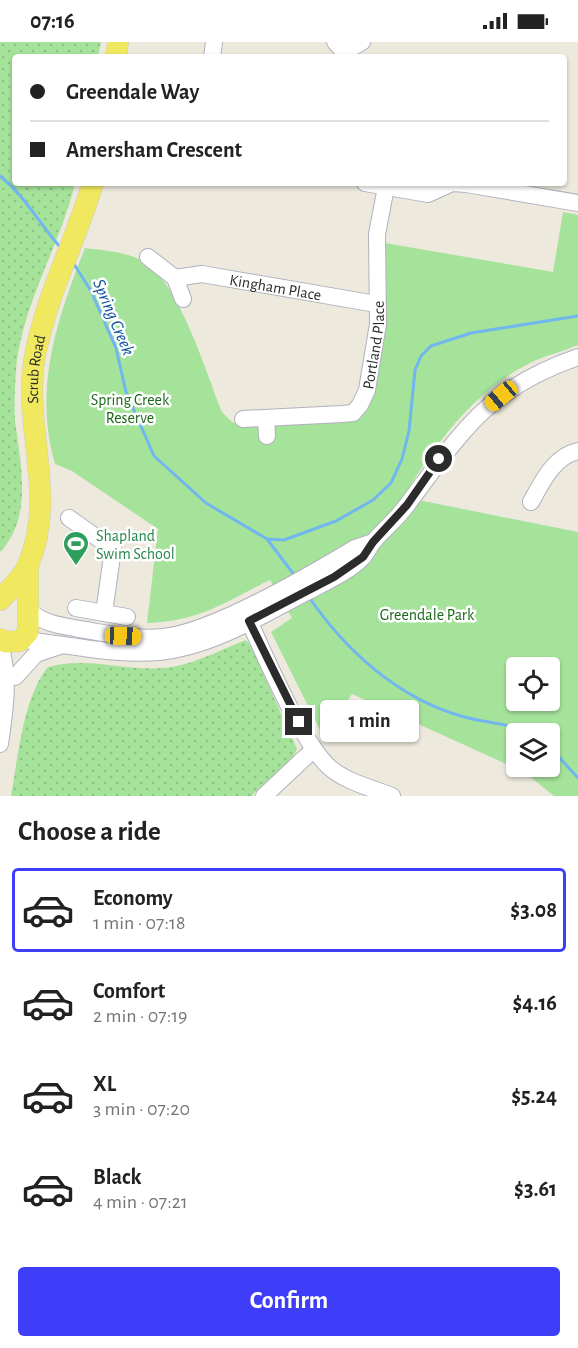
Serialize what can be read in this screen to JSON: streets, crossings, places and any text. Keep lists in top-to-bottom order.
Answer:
{
  "streets": {
    "main road": ["Scrub Road"],
    "street": ["Kingham Place", "Portland Place"]
  },
  "crossings": [
    ["Kingham Place", "Portland Place"]
  ],
  "water": ["Spring Creek"],
  "parks": ["Spring Creek Reserve", "Greendale Park"],
  "places": {
    "sports": ["Shapland Swim School"]
  },
  "page": {
    "status": "07:16",
    "banner": ["Greendale Way", "Amersham Crescent"],
    "bubble": "1 min",
    "heading": "Choose a ride",
    "list": [
      {
        "name": "Economy",
        "note": "1 min · 07:18",
        "value": "$3.08"
      },
      {
        "name": "Comfort",
        "note": "2 min · 07:19",
        "value": "$4.16"
      },
      {
        "name": "XL",
        "note": "3 min · 07:20",
        "value": "$5.24"
      },
      {
        "name": "Black",
        "note": "4 min · 07:21",
        "value": "$3.61"
      }
    ],
    "buttons": "Confirm"
  }
}
